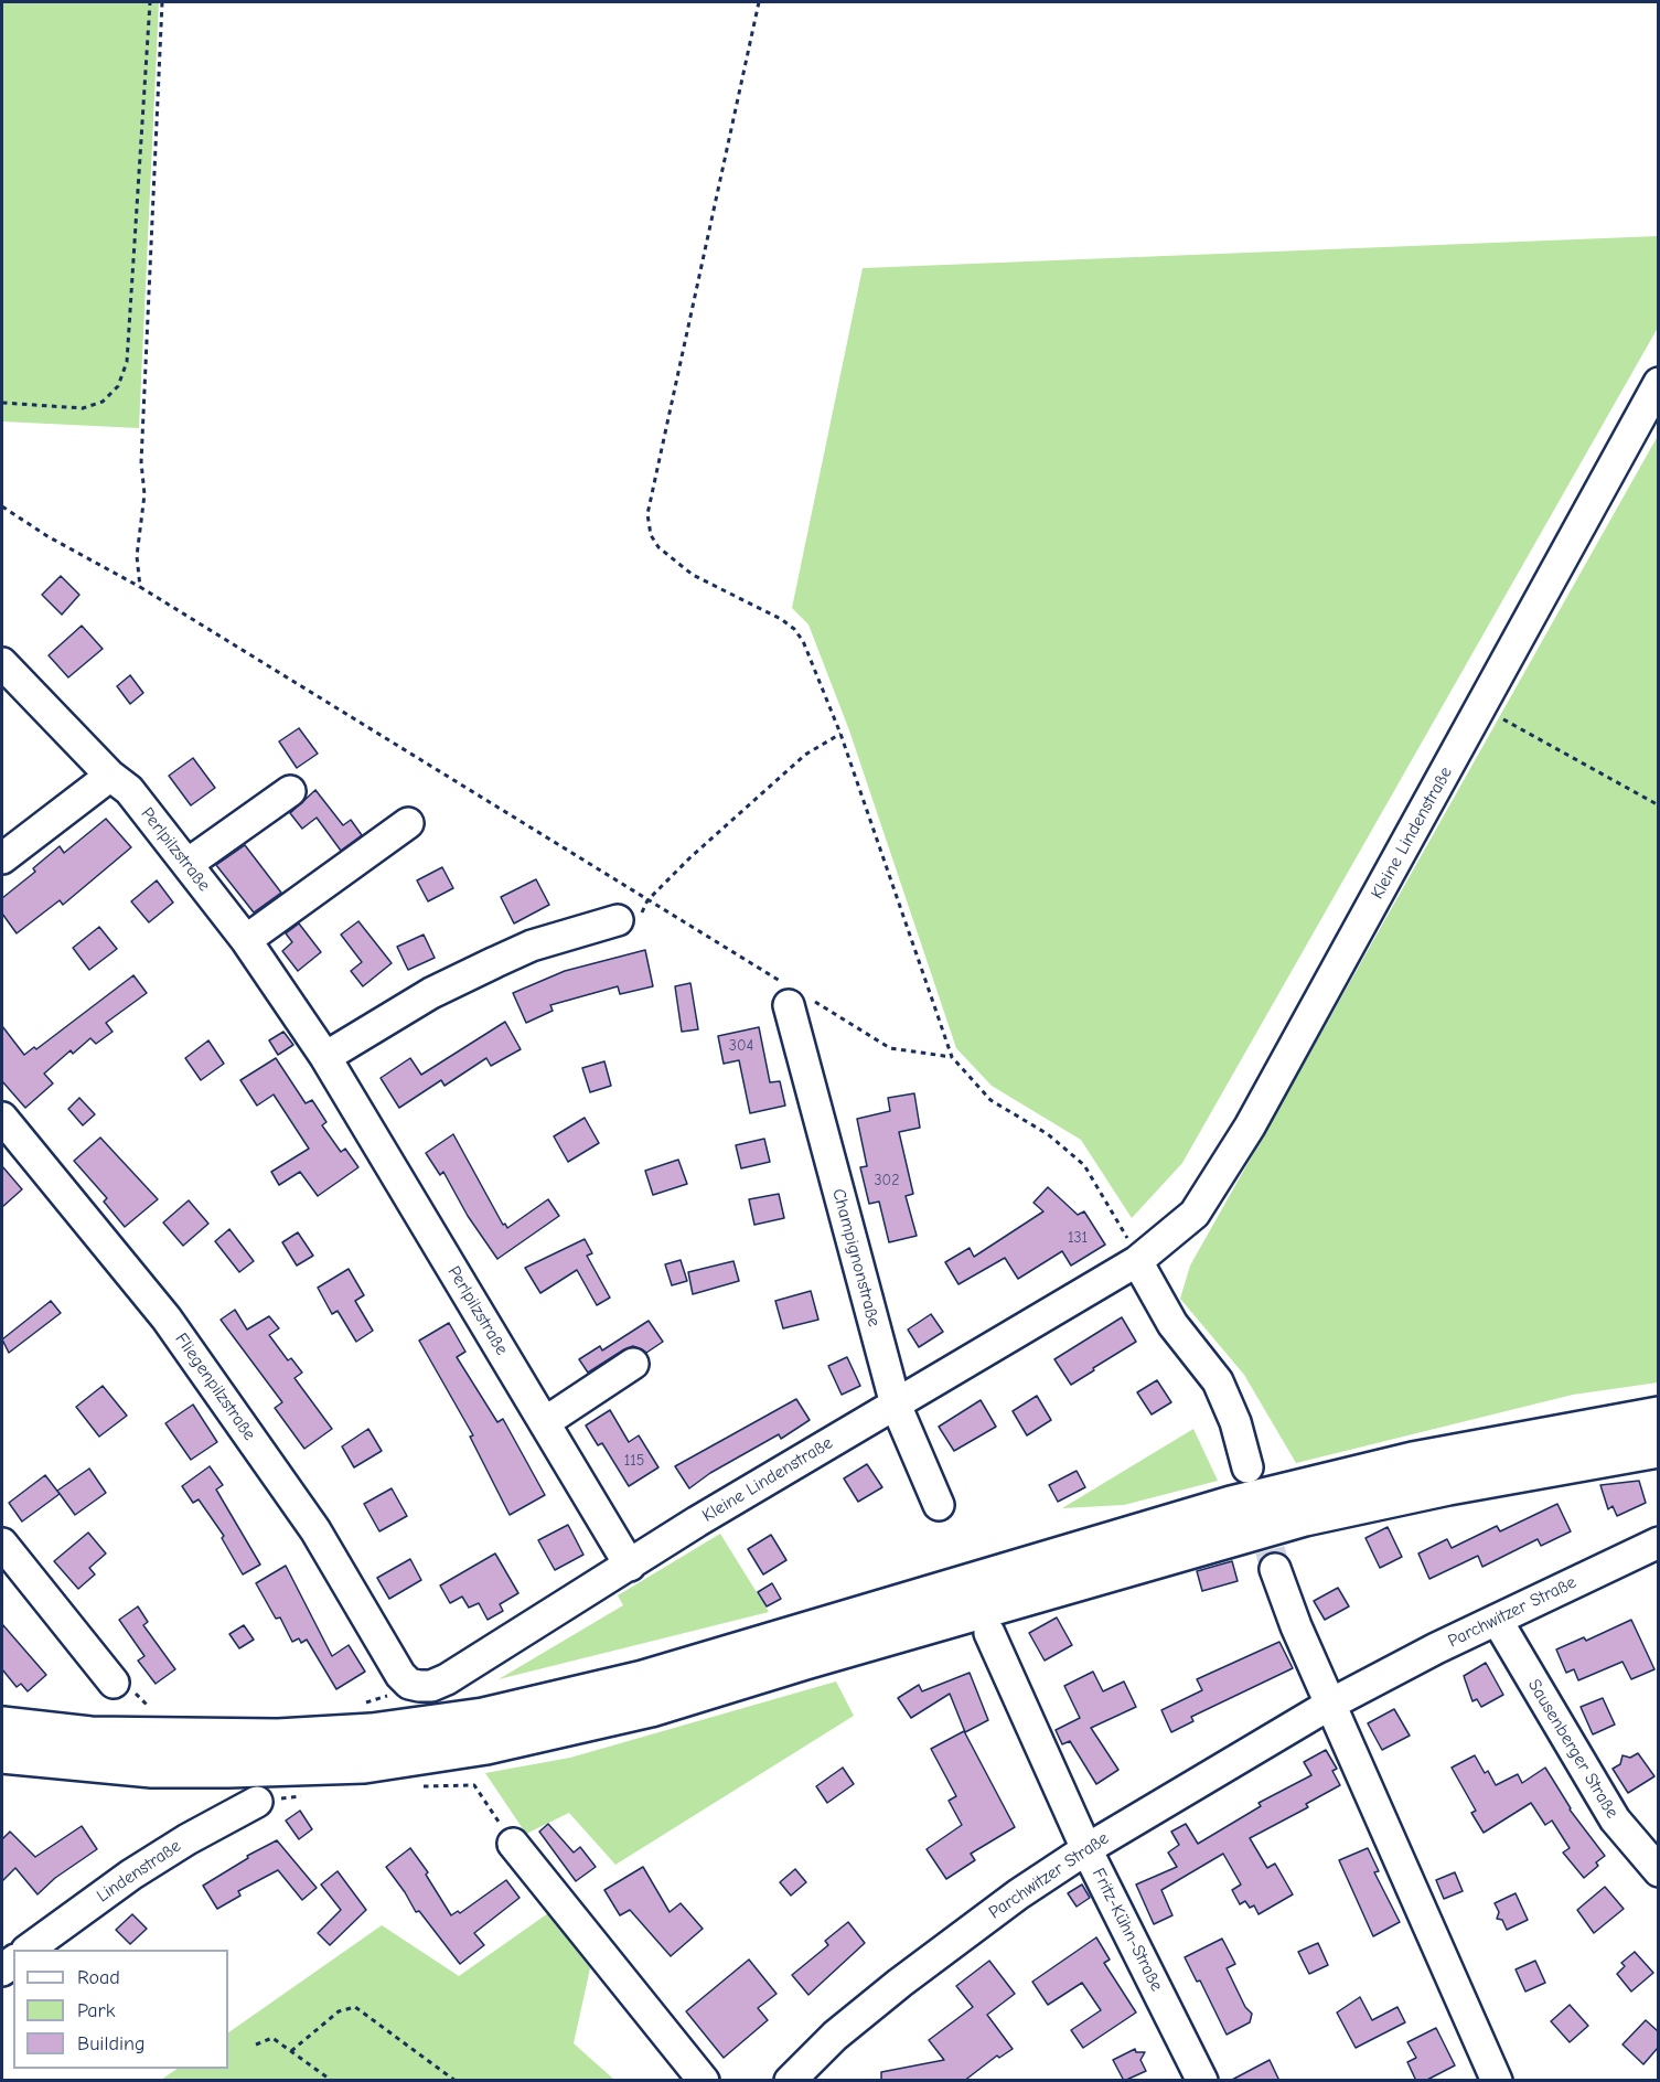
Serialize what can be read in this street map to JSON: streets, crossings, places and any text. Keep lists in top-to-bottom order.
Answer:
{
  "streets": {
    "street": [
      "Kleine Lindenstraße",
      "Perlpilzstraße",
      "Champignonstraße",
      "Fliegenpilzstraße",
      "Parchwitzer Straße",
      "Sausenberger Straße",
      "Lindenstraße",
      "Fritz-Kühn-Straße"
    ]
  },
  "crossings": [
    ["Kleine Lindenstraße", "Perlpilzstraße"],
    ["Kleine Lindenstraße", "Champignonstraße"],
    ["Kleine Lindenstraße", "Fliegenpilzstraße"],
    ["Parchwitzer Straße", "Sausenberger Straße"],
    ["Parchwitzer Straße", "Fritz-Kühn-Straße"]
  ],
  "house_numbers": [
    "304",
    "302",
    "131",
    "115"
  ],
  "legend": ["Road", "Park", "Building"]
}
